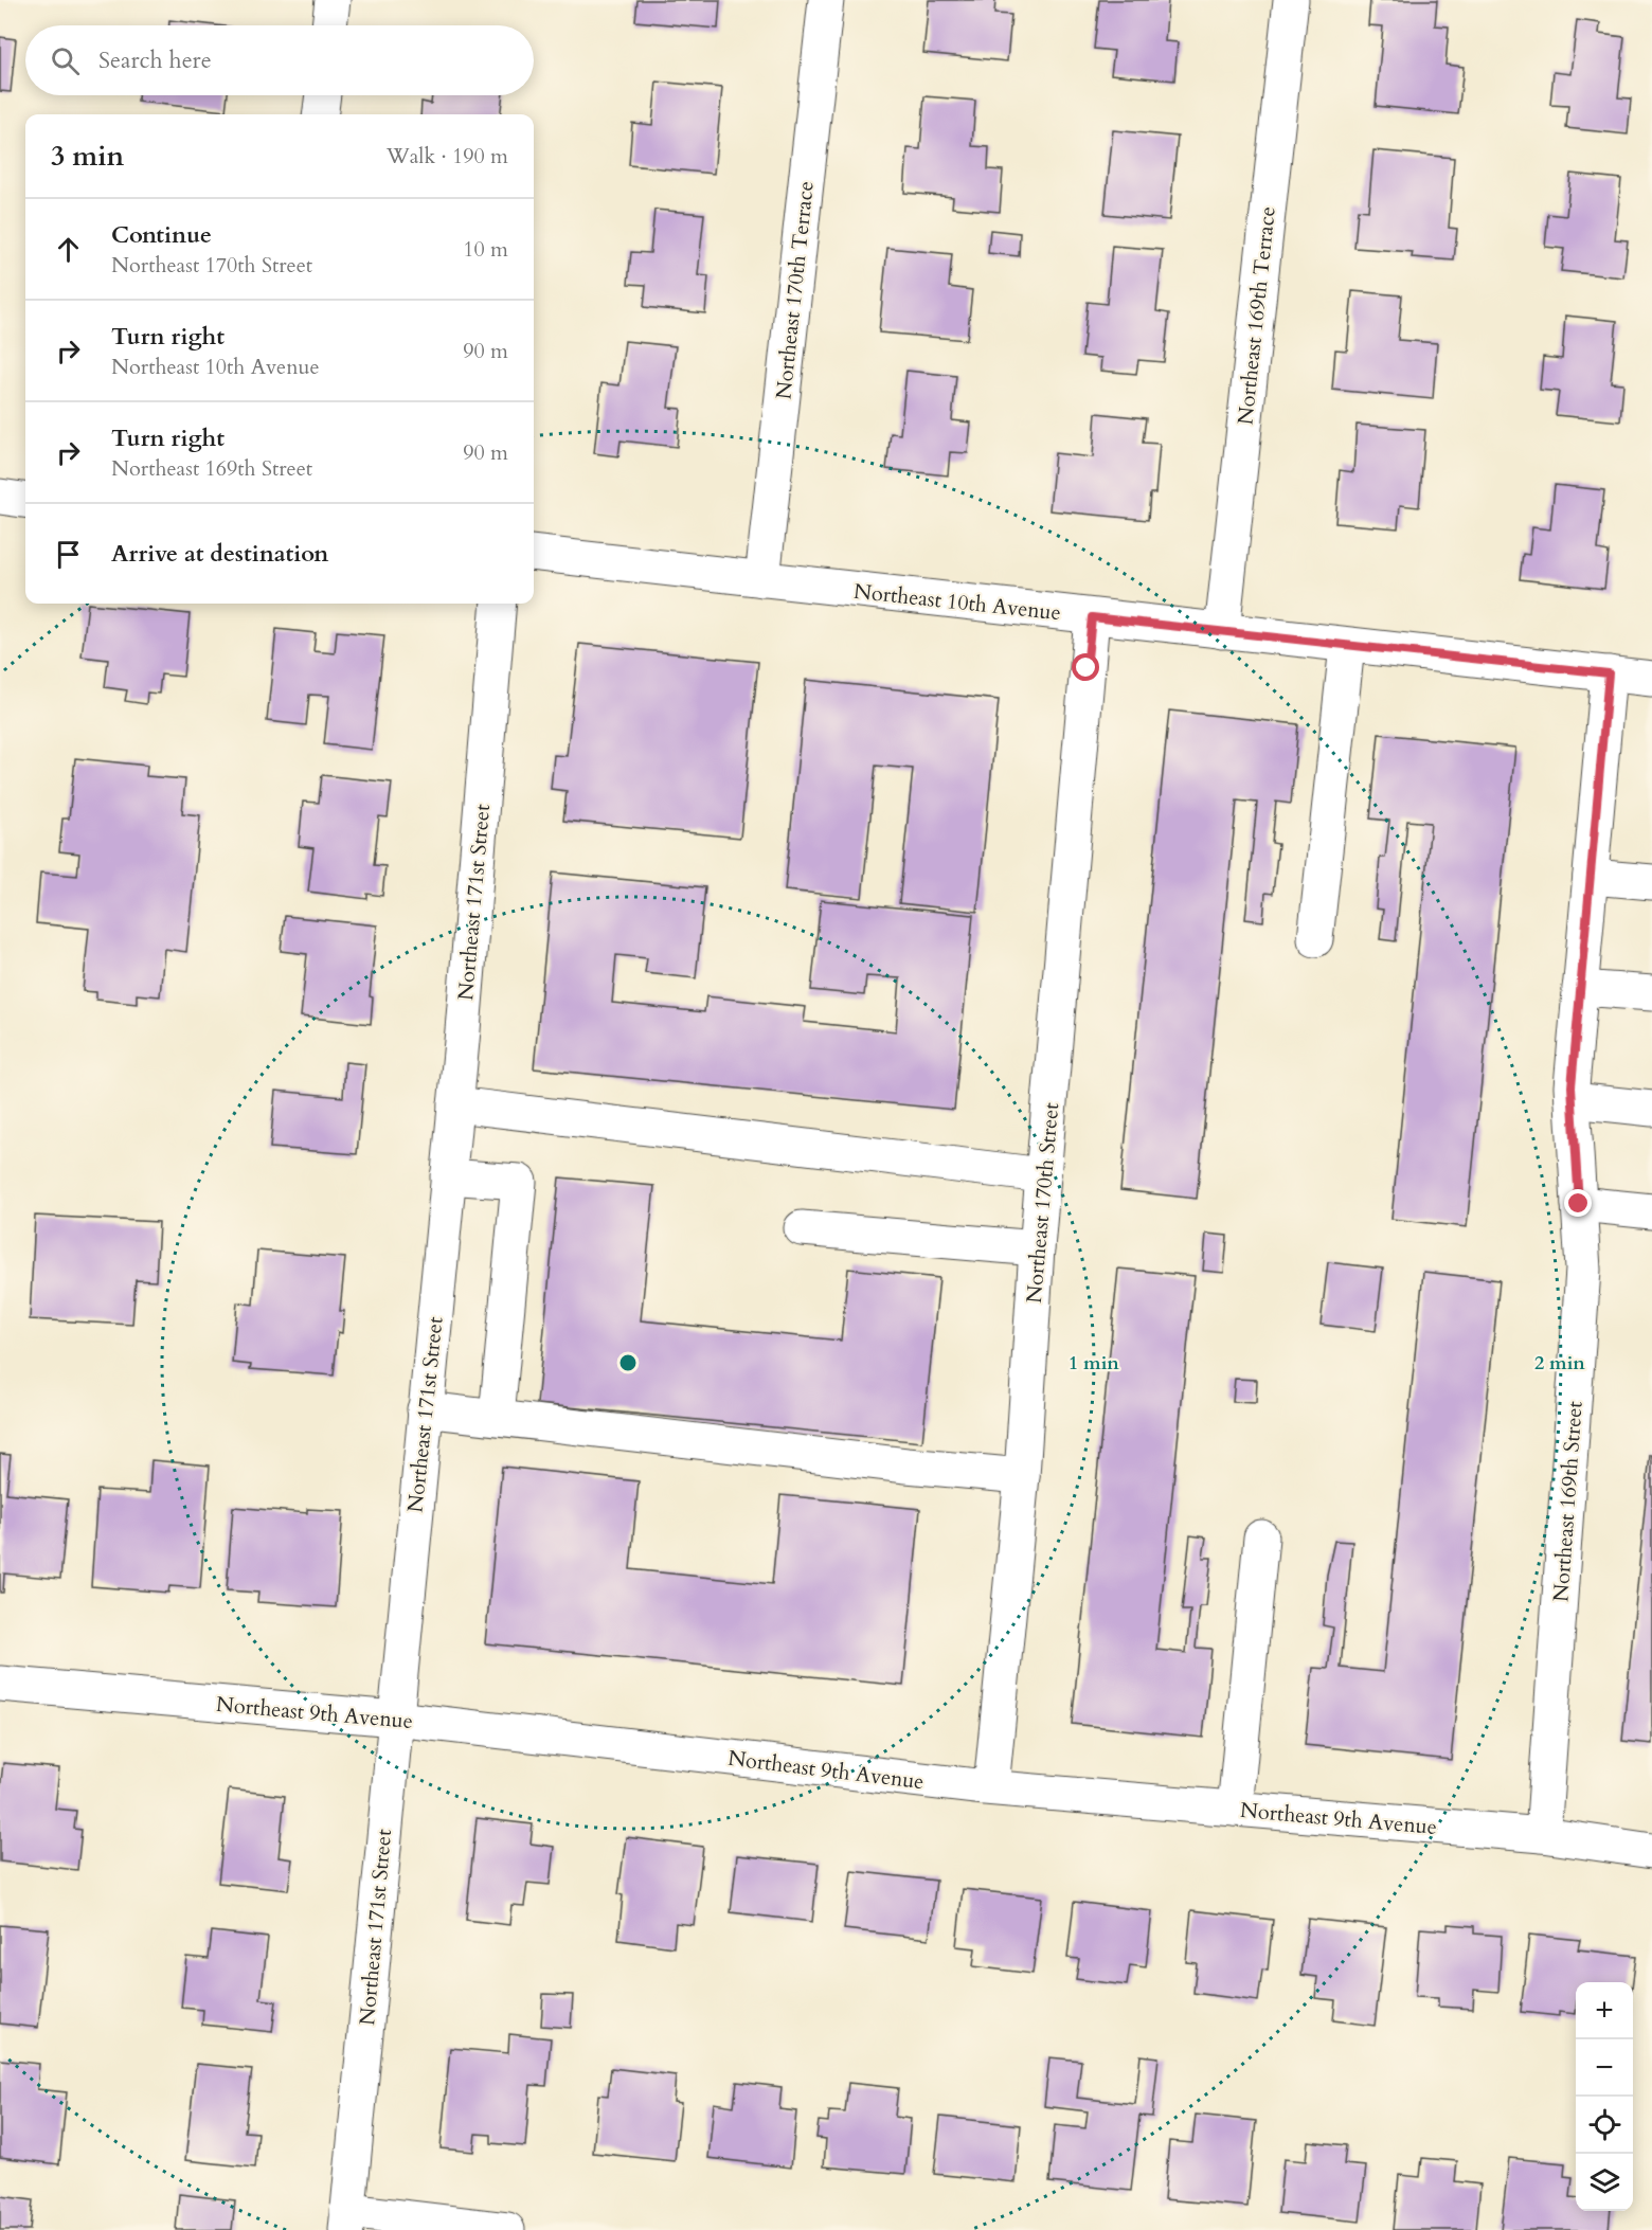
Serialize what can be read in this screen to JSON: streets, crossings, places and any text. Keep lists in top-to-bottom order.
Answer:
{
  "streets": {
    "street": [
      "Northeast 170th Terrace",
      "Northeast 169th Terrace",
      "Northeast 10th Avenue",
      "Northeast 171st Street",
      "Northeast 170th Street",
      "Northeast 169th Street",
      "Northeast 9th Avenue"
    ]
  },
  "crossings": [
    ["Northeast 170th Terrace", "Northeast 10th Avenue"],
    ["Northeast 169th Terrace", "Northeast 10th Avenue"],
    ["Northeast 10th Avenue", "Northeast 170th Street"],
    ["Northeast 10th Avenue", "Northeast 169th Street"],
    ["Northeast 171st Street", "Northeast 9th Avenue"],
    ["Northeast 170th Street", "Northeast 9th Avenue"],
    ["Northeast 169th Street", "Northeast 9th Avenue"]
  ],
  "page": {
    "search": "Search here",
    "heading": ["3 min", "Walk · 190 m"],
    "list": [
      ["Continue", "Northeast 170th Street", "10 m"],
      ["Turn right", "Northeast 10th Avenue", "90 m"],
      ["Turn right", "Northeast 169th Street", "90 m"],
      "Arrive at destination"
    ],
    "map_buttons": ["+", "−"]
  },
  "rings": ["1 min", "2 min"]
}
